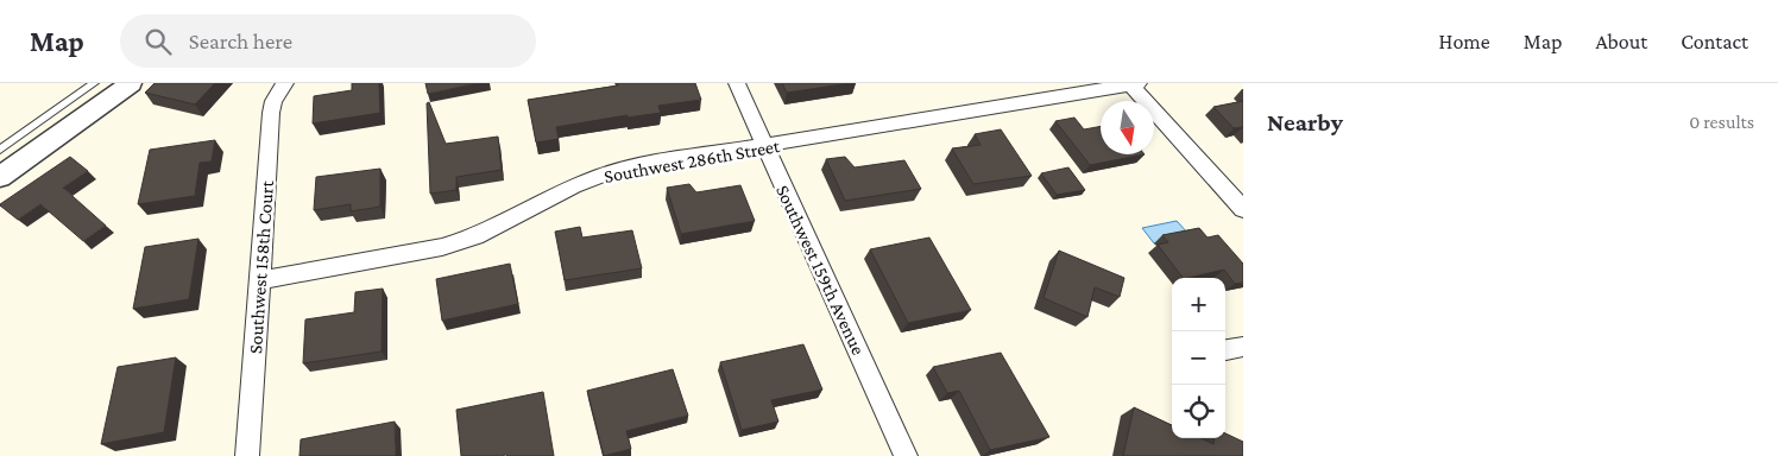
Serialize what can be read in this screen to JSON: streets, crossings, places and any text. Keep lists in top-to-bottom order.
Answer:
{
  "streets": {
    "street": ["Southwest 286th Street", "Southwest 158th Court", "Southwest 159th Avenue"]
  },
  "crossings": [
    ["Southwest 286th Street", "Southwest 158th Court"],
    ["Southwest 286th Street", "Southwest 159th Avenue"]
  ],
  "north": "bottom",
  "page": {
    "header": "Map",
    "search": "Search here",
    "nav": [
      "Home",
      "Map",
      "About",
      "Contact"
    ],
    "heading": ["Nearby", "0 results"],
    "map_buttons": ["+", "−"]
  }
}
